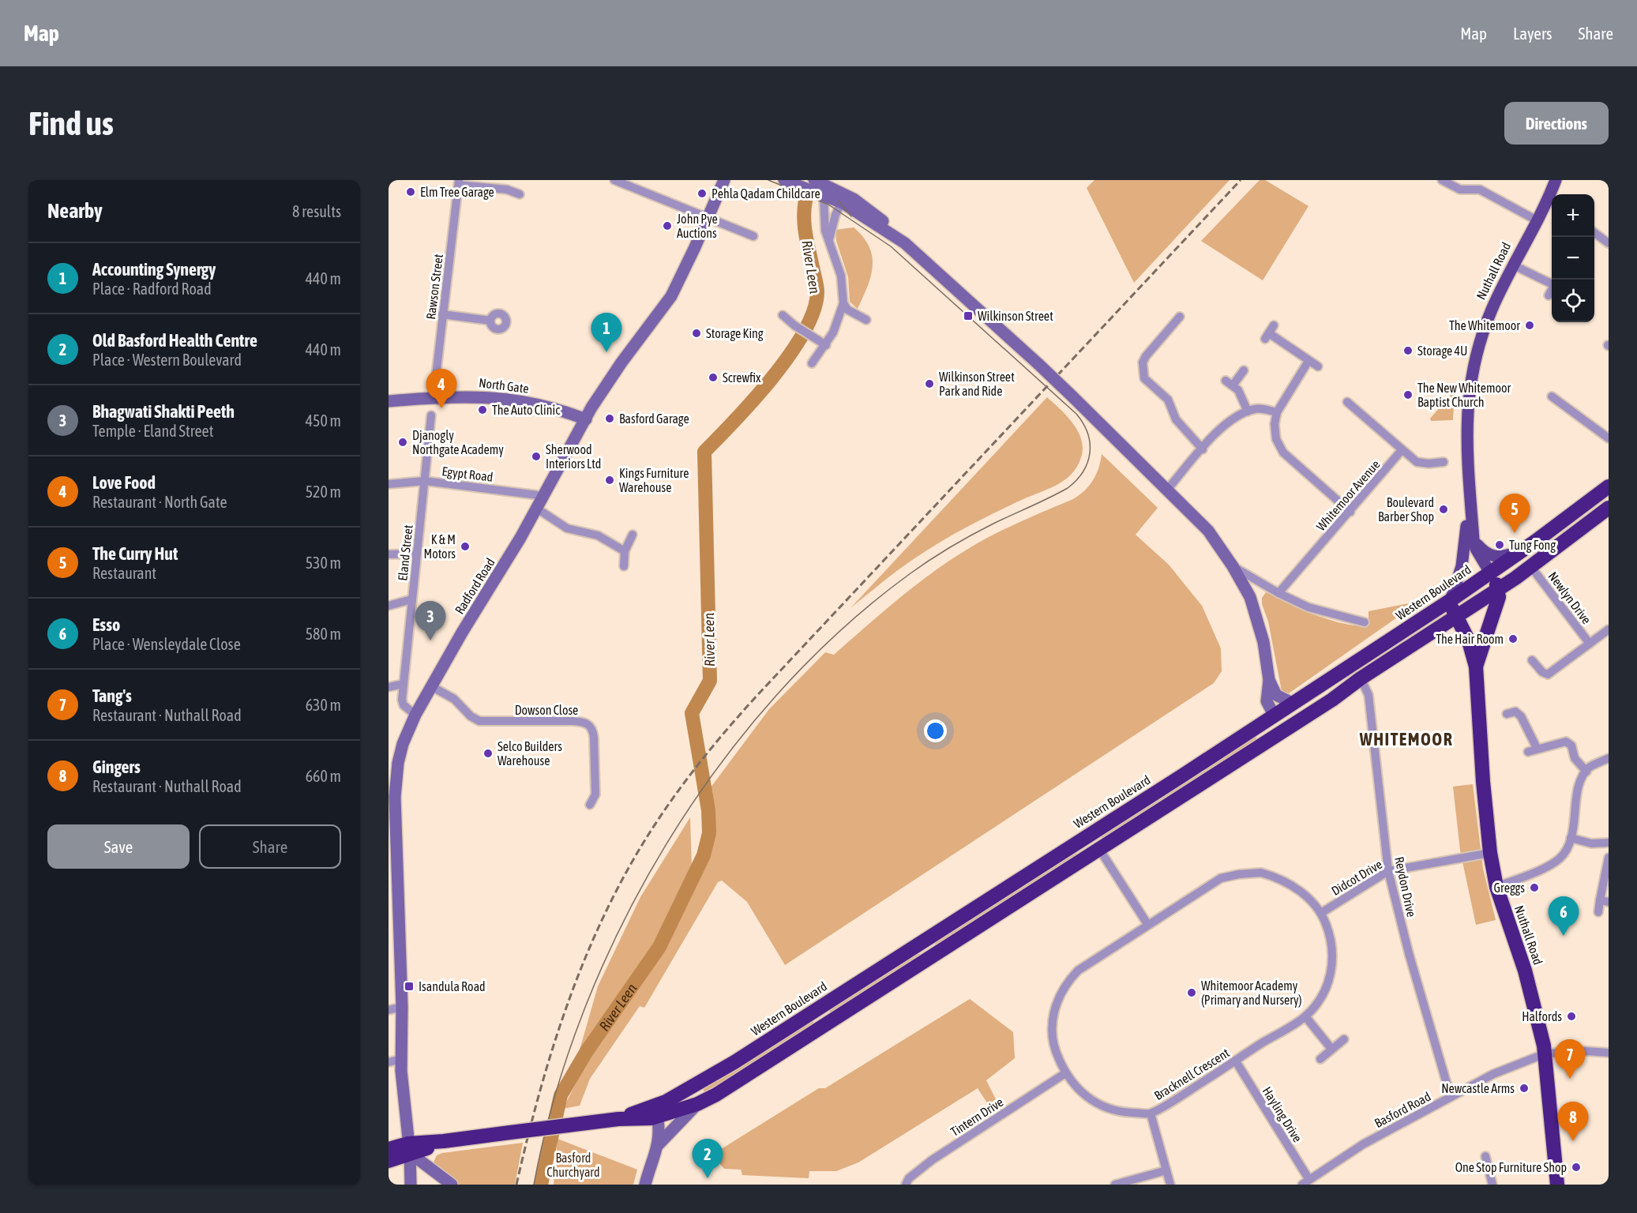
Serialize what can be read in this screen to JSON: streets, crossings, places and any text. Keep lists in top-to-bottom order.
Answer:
{
  "streets": {
    "highway": ["Nuthall Road", "Western Boulevard"],
    "street": [
      "Rawson Street",
      "North Gate",
      "Egypt Road",
      "Whitemoor Avenue",
      "Eland Street",
      "Radford Road",
      "Newlyn Drive",
      "Dowson Close",
      "Didcot Drive",
      "Reydon Drive",
      "Bracknell Crescent",
      "Basford Road",
      "Hayling Drive",
      "Tintern Drive"
    ]
  },
  "crossings": [
    ["Nuthall Road", "Western Boulevard"],
    ["Nuthall Road", "Didcot Drive"],
    ["Nuthall Road", "Basford Road"],
    ["Rawson Street", "North Gate"],
    ["North Gate", "Radford Road"],
    ["Egypt Road", "Eland Street"],
    ["Egypt Road", "Radford Road"],
    ["Eland Street", "Radford Road"],
    ["Radford Road", "Western Boulevard"],
    ["Radford Road", "Dowson Close"],
    ["Western Boulevard", "Newlyn Drive"],
    ["Western Boulevard", "Reydon Drive"],
    ["Didcot Drive", "Reydon Drive"],
    ["Didcot Drive", "Bracknell Crescent"],
    ["Reydon Drive", "Basford Road"],
    ["Bracknell Crescent", "Hayling Drive"],
    ["Bracknell Crescent", "Tintern Drive"],
    ["Basford Road", "Hayling Drive"]
  ],
  "districts": ["WHITEMOOR"],
  "water": ["River Leen"],
  "parks": ["Basford Churchyard"],
  "places": {
    "other": [
      "Elm Tree Garage",
      "Pehla Qadam Childcare",
      "John Pye Auctions",
      "The Whitemoor",
      "Storage King",
      "Storage 4U",
      "Screwfix",
      "Wilkinson Street Park and Ride",
      "The New Whitemoor Baptist Church",
      "The Auto Clinic",
      "Basford Garage",
      "Djanogly Northgate Academy",
      "Sherwood Interiors Ltd",
      "Kings Furniture Warehouse",
      "Boulevard Barber Shop",
      "Tung Fong",
      "K & M Motors",
      "The Hair Room",
      "Selco Builders Warehouse",
      "Greggs",
      "Whitemoor Academy (Primary and Nursery)",
      "Halfords",
      "Newcastle Arms",
      "One Stop Furniture Shop"
    ],
    "transit": ["Wilkinson Street", "Isandula Road"]
  },
  "page": {
    "header": "Map",
    "nav": ["Map", "Layers", "Share"],
    "buttons": [
      "Directions",
      ["Save", "Share"]
    ],
    "title": "Find us",
    "heading": ["Nearby", "8 results"],
    "map_buttons": ["+", "−"],
    "list": [
      {
        "mark": "1",
        "name": "Accounting Synergy",
        "note": "Place · Radford Road",
        "value": "440 m"
      },
      {
        "mark": "2",
        "name": "Old Basford Health Centre",
        "note": "Place · Western Boulevard",
        "value": "440 m"
      },
      {
        "mark": "3",
        "name": "Bhagwati Shakti Peeth",
        "note": "Temple · Eland Street",
        "value": "450 m"
      },
      {
        "mark": "4",
        "name": "Love Food",
        "note": "Restaurant · North Gate",
        "value": "520 m"
      },
      {
        "mark": "5",
        "name": "The Curry Hut",
        "note": "Restaurant",
        "value": "530 m"
      },
      {
        "mark": "6",
        "name": "Esso",
        "note": "Place · Wensleydale Close",
        "value": "580 m"
      },
      {
        "mark": "7",
        "name": "Tang's",
        "note": "Restaurant · Nuthall Road",
        "value": "630 m"
      },
      {
        "mark": "8",
        "name": "Gingers",
        "note": "Restaurant · Nuthall Road",
        "value": "660 m"
      }
    ],
    "pins": [
      "1",
      "4",
      "5",
      "3",
      "6",
      "7",
      "8",
      "2"
    ]
  }
}
